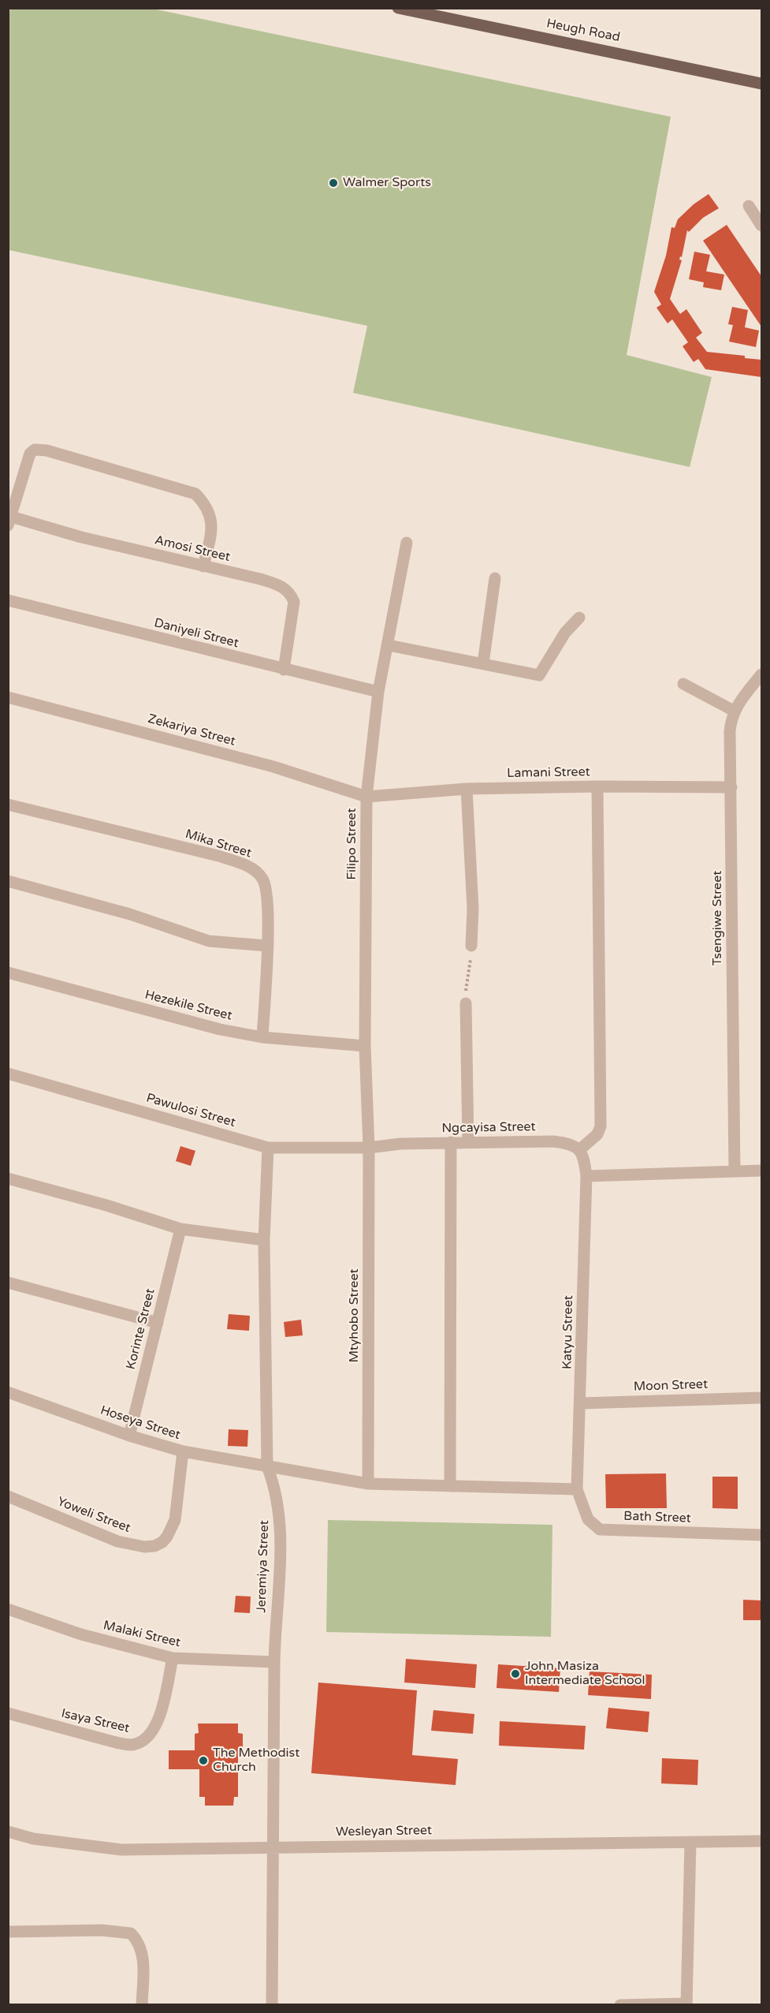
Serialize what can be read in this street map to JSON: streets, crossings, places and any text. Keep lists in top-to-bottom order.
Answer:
{
  "streets": {
    "main road": ["Heugh Road"],
    "street": [
      "Amosi Street",
      "Daniyeli Street",
      "Zekariya Street",
      "Lamani Street",
      "Mika Street",
      "Filipo Street",
      "Tsengiwe Street",
      "Hezekile Street",
      "Pawulosi Street",
      "Ngcayisa Street",
      "Mtyhobo Street",
      "Korinte Street",
      "Katyu Street",
      "Moon Street",
      "Hoseya Street",
      "Yoweli Street",
      "Bath Street",
      "Jeremiya Street",
      "Malaki Street",
      "Isaya Street",
      "Wesleyan Street"
    ]
  },
  "crossings": [
    ["Amosi Street", "Daniyeli Street"],
    ["Daniyeli Street", "Filipo Street"],
    ["Zekariya Street", "Lamani Street"],
    ["Zekariya Street", "Filipo Street"],
    ["Lamani Street", "Filipo Street"],
    ["Lamani Street", "Tsengiwe Street"],
    ["Mika Street", "Hezekile Street"],
    ["Filipo Street", "Hezekile Street"],
    ["Filipo Street", "Pawulosi Street"],
    ["Filipo Street", "Ngcayisa Street"],
    ["Filipo Street", "Mtyhobo Street"],
    ["Pawulosi Street", "Ngcayisa Street"],
    ["Pawulosi Street", "Mtyhobo Street"],
    ["Pawulosi Street", "Jeremiya Street"],
    ["Ngcayisa Street", "Mtyhobo Street"],
    ["Korinte Street", "Hoseya Street"],
    ["Katyu Street", "Moon Street"],
    ["Katyu Street", "Bath Street"],
    ["Hoseya Street", "Yoweli Street"],
    ["Hoseya Street", "Jeremiya Street"],
    ["Jeremiya Street", "Malaki Street"],
    ["Jeremiya Street", "Wesleyan Street"],
    ["Malaki Street", "Isaya Street"]
  ],
  "places": ["Walmer Sports", "John Masiza Intermediate School", "The Methodist Church"]
}
